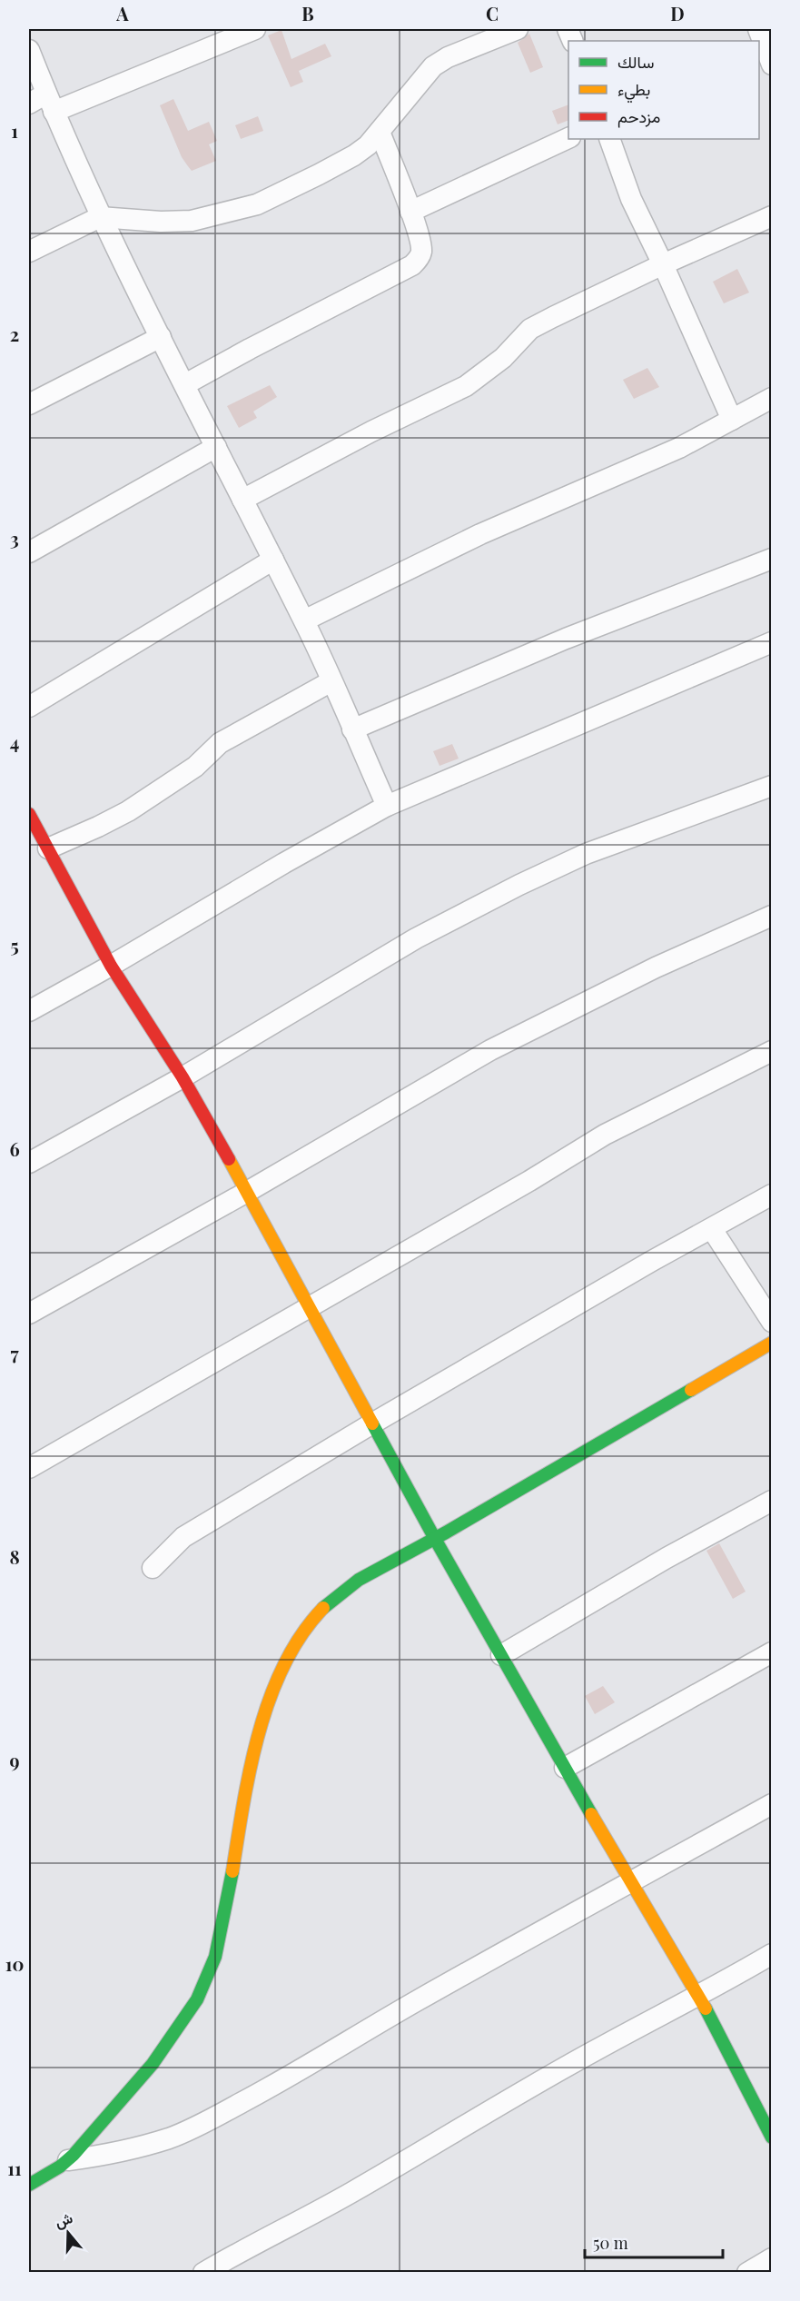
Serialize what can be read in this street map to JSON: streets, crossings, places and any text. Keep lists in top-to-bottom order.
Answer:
{
  "legend": ["سالك", "بطيء", "مزدحم"],
  "scale_bar": "50 m",
  "north": "top",
  "grid": {
    "columns": [
      "A",
      "B",
      "C",
      "D"
    ],
    "rows": [
      "1",
      "2",
      "3",
      "4",
      "5",
      "6",
      "7",
      "8",
      "9",
      "10",
      "11"
    ]
  }
}
